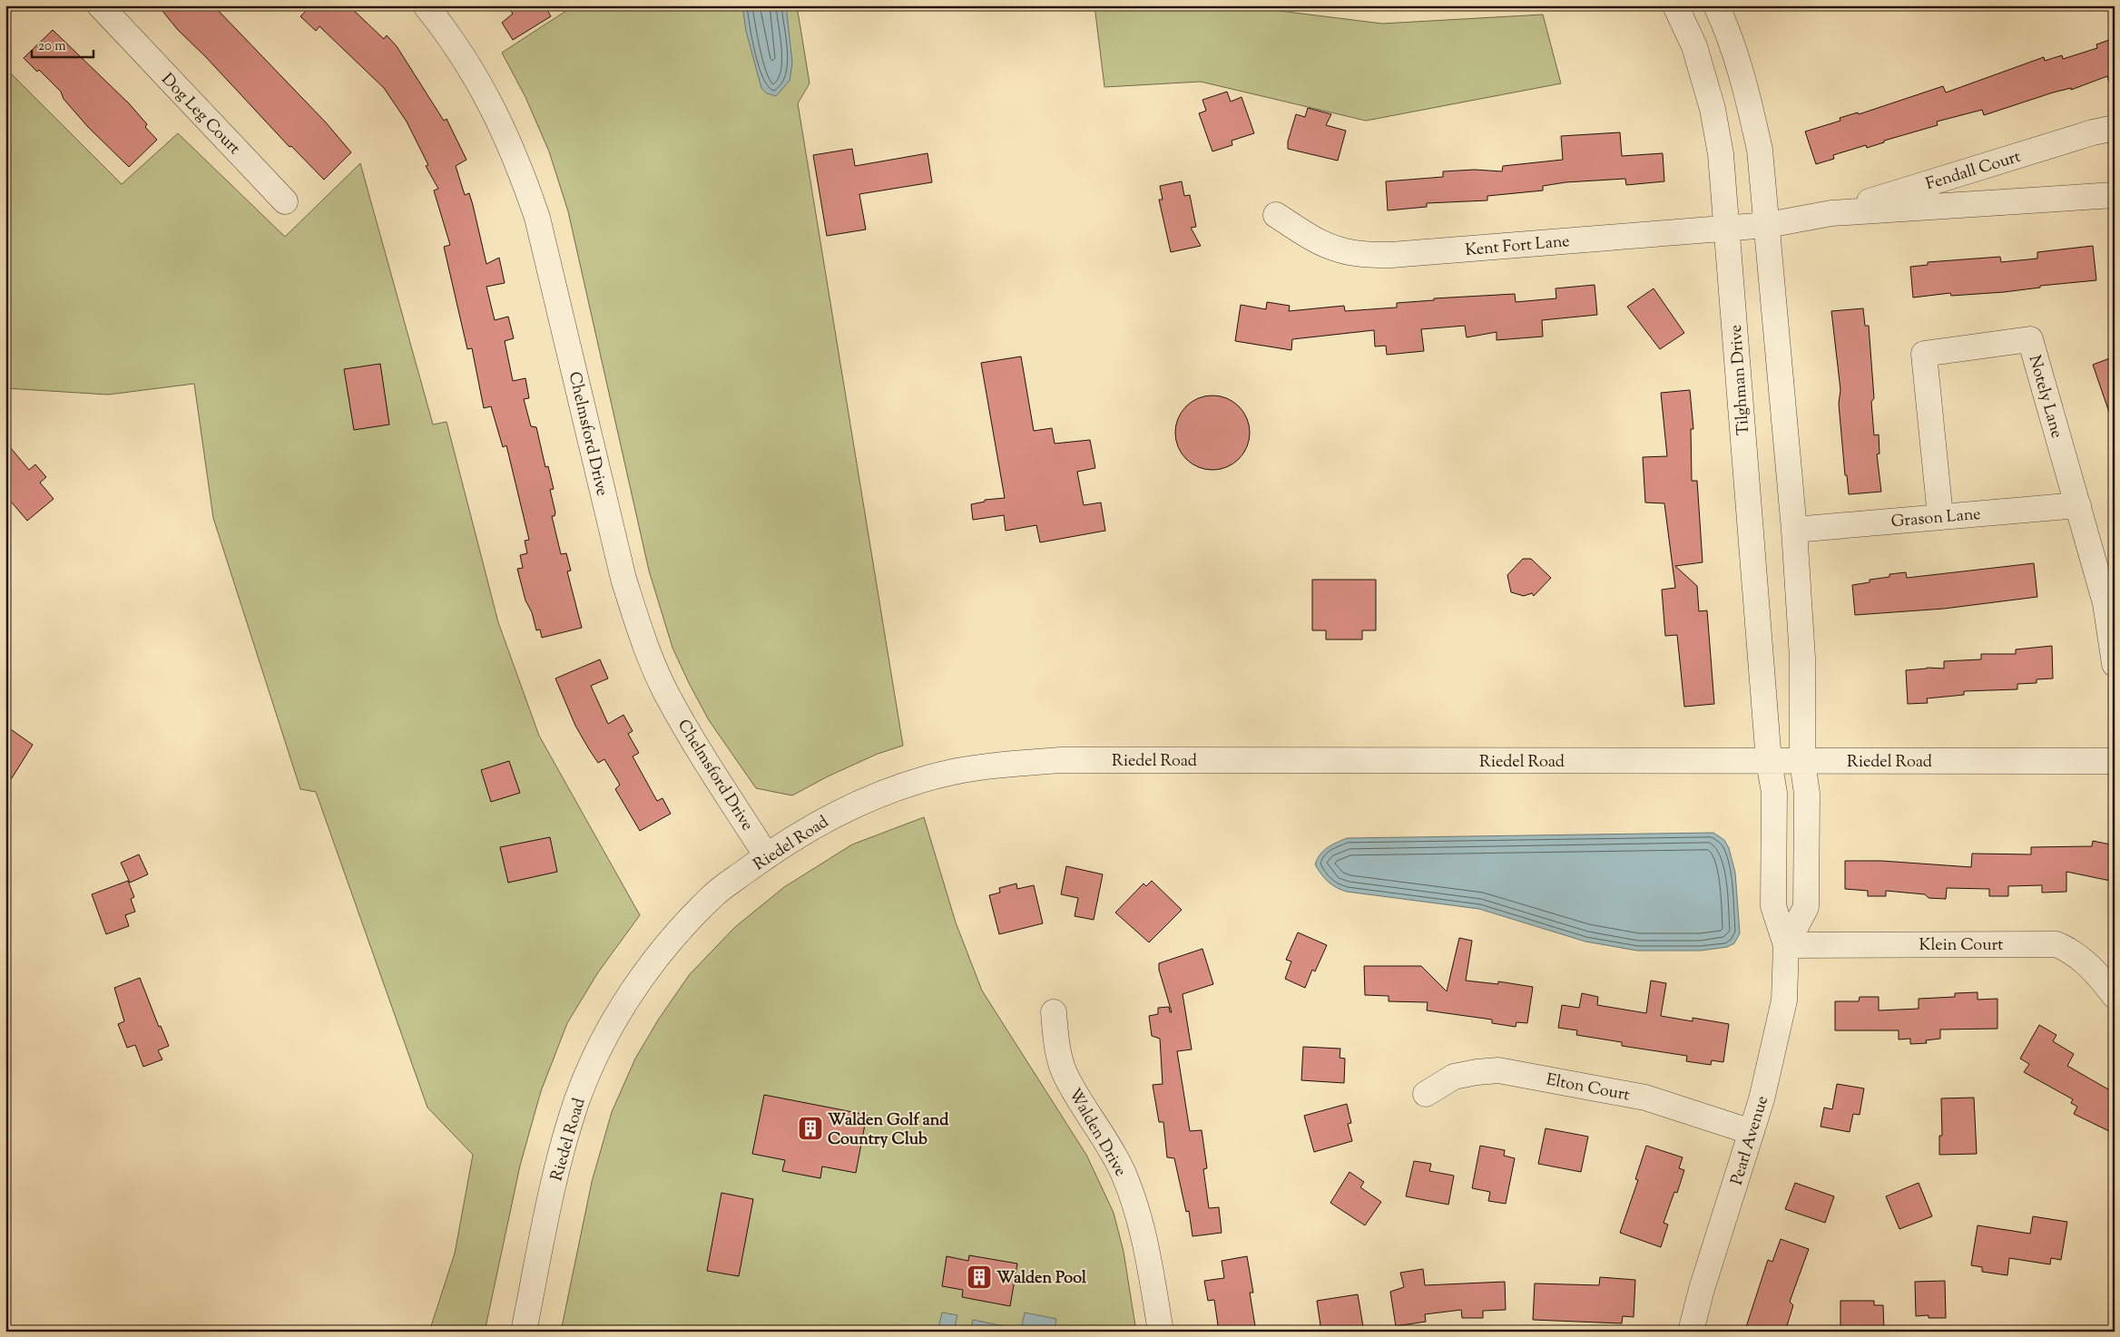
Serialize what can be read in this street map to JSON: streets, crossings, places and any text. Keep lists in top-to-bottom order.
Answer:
{
  "streets": {
    "street": [
      "Dog Leg Court",
      "Fendall Court",
      "Kent Fort Lane",
      "Tilghman Drive",
      "Notely Lane",
      "Chelmsford Drive",
      "Grason Lane",
      "Riedel Road",
      "Klein Court",
      "Elton Court",
      "Walden Drive",
      "Pearl Avenue"
    ]
  },
  "crossings": [
    ["Fendall Court", "Kent Fort Lane"],
    ["Kent Fort Lane", "Tilghman Drive"],
    ["Tilghman Drive", "Riedel Road"],
    ["Tilghman Drive", "Pearl Avenue"],
    ["Notely Lane", "Grason Lane"],
    ["Chelmsford Drive", "Riedel Road"],
    ["Riedel Road", "Pearl Avenue"],
    ["Klein Court", "Pearl Avenue"],
    ["Elton Court", "Pearl Avenue"]
  ],
  "places": {
    "building": ["Walden Golf and Country Club", "Walden Pool"]
  },
  "scale_bar": "20 m"
}
